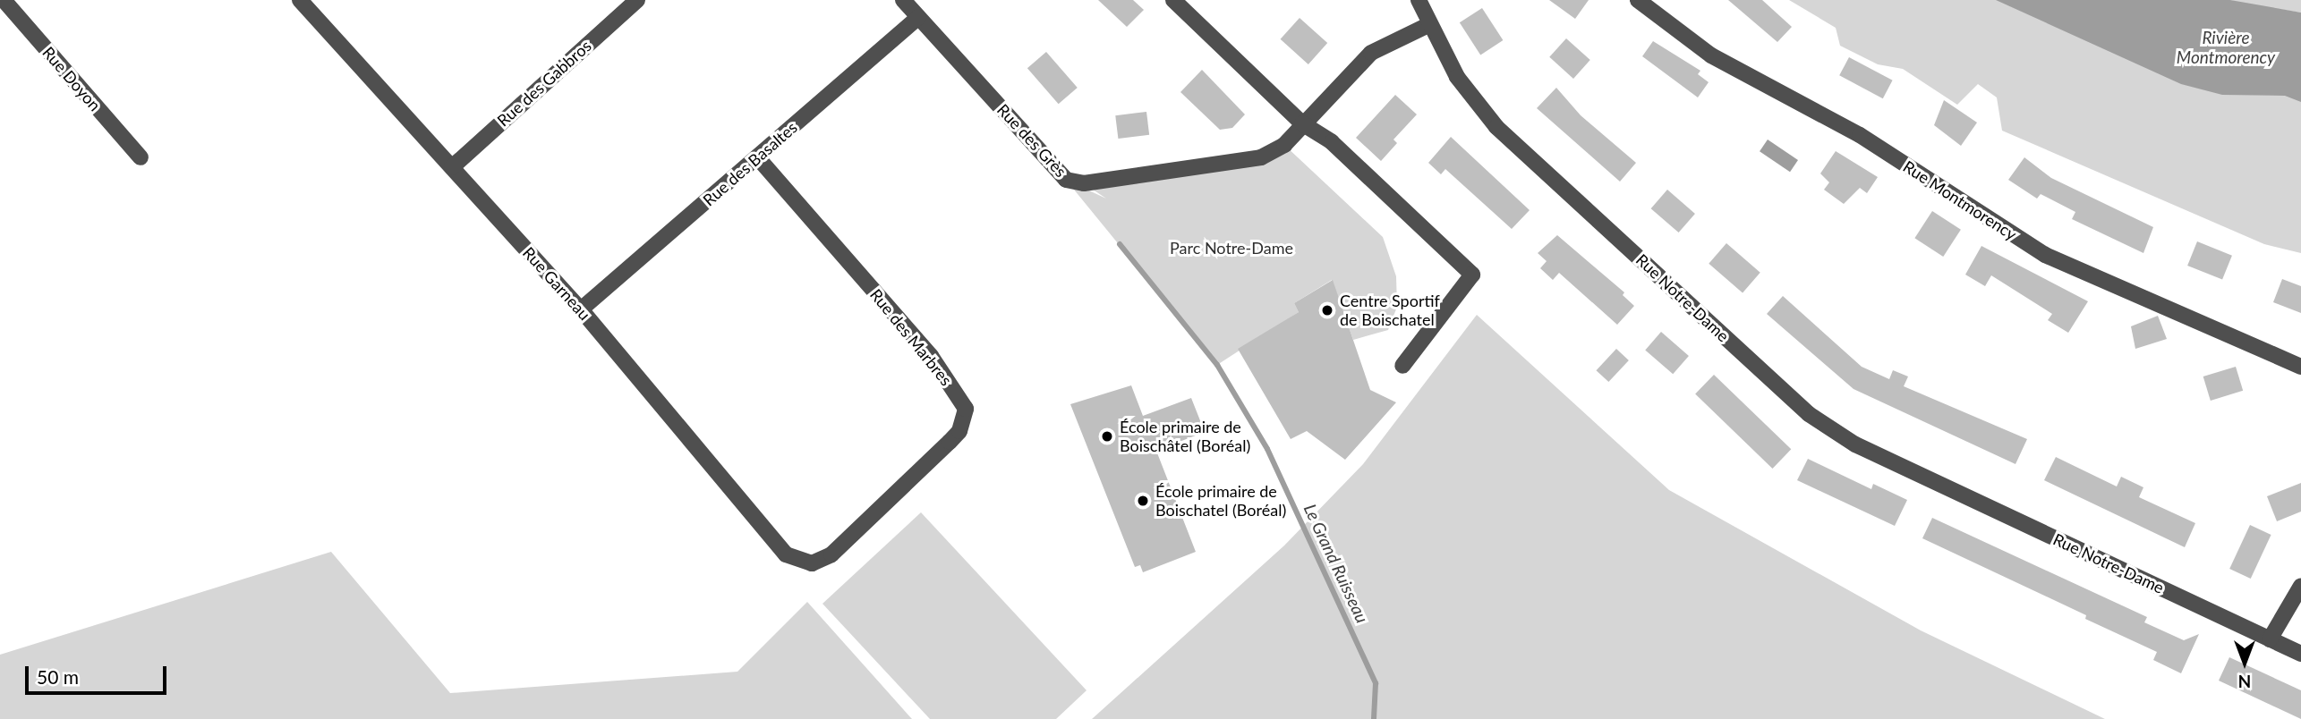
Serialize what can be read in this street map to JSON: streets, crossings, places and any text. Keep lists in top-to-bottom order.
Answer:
{
  "streets": {
    "street": [
      "Rue Doyon",
      "Rue des Gabbros",
      "Rue des Grès",
      "Rue des Basaltes",
      "Rue Montmorency",
      "Rue Garneau",
      "Rue Notre-Dame",
      "Rue des Marbres"
    ]
  },
  "crossings": [
    ["Rue des Gabbros", "Rue Garneau"],
    ["Rue des Grès", "Rue des Basaltes"],
    ["Rue des Basaltes", "Rue Garneau"],
    ["Rue des Basaltes", "Rue des Marbres"],
    ["Rue Garneau", "Rue des Marbres"]
  ],
  "water": ["Rivière Montmorency", "Le Grand Ruisseau"],
  "parks": ["Parc Notre-Dame"],
  "places": ["Centre Sportif de Boischatel", "École primaire de Boischâtel (Boréal)", "École primaire de Boischatel (Boréal)"],
  "scale_bar": "50 m",
  "north": "bottom"
}
